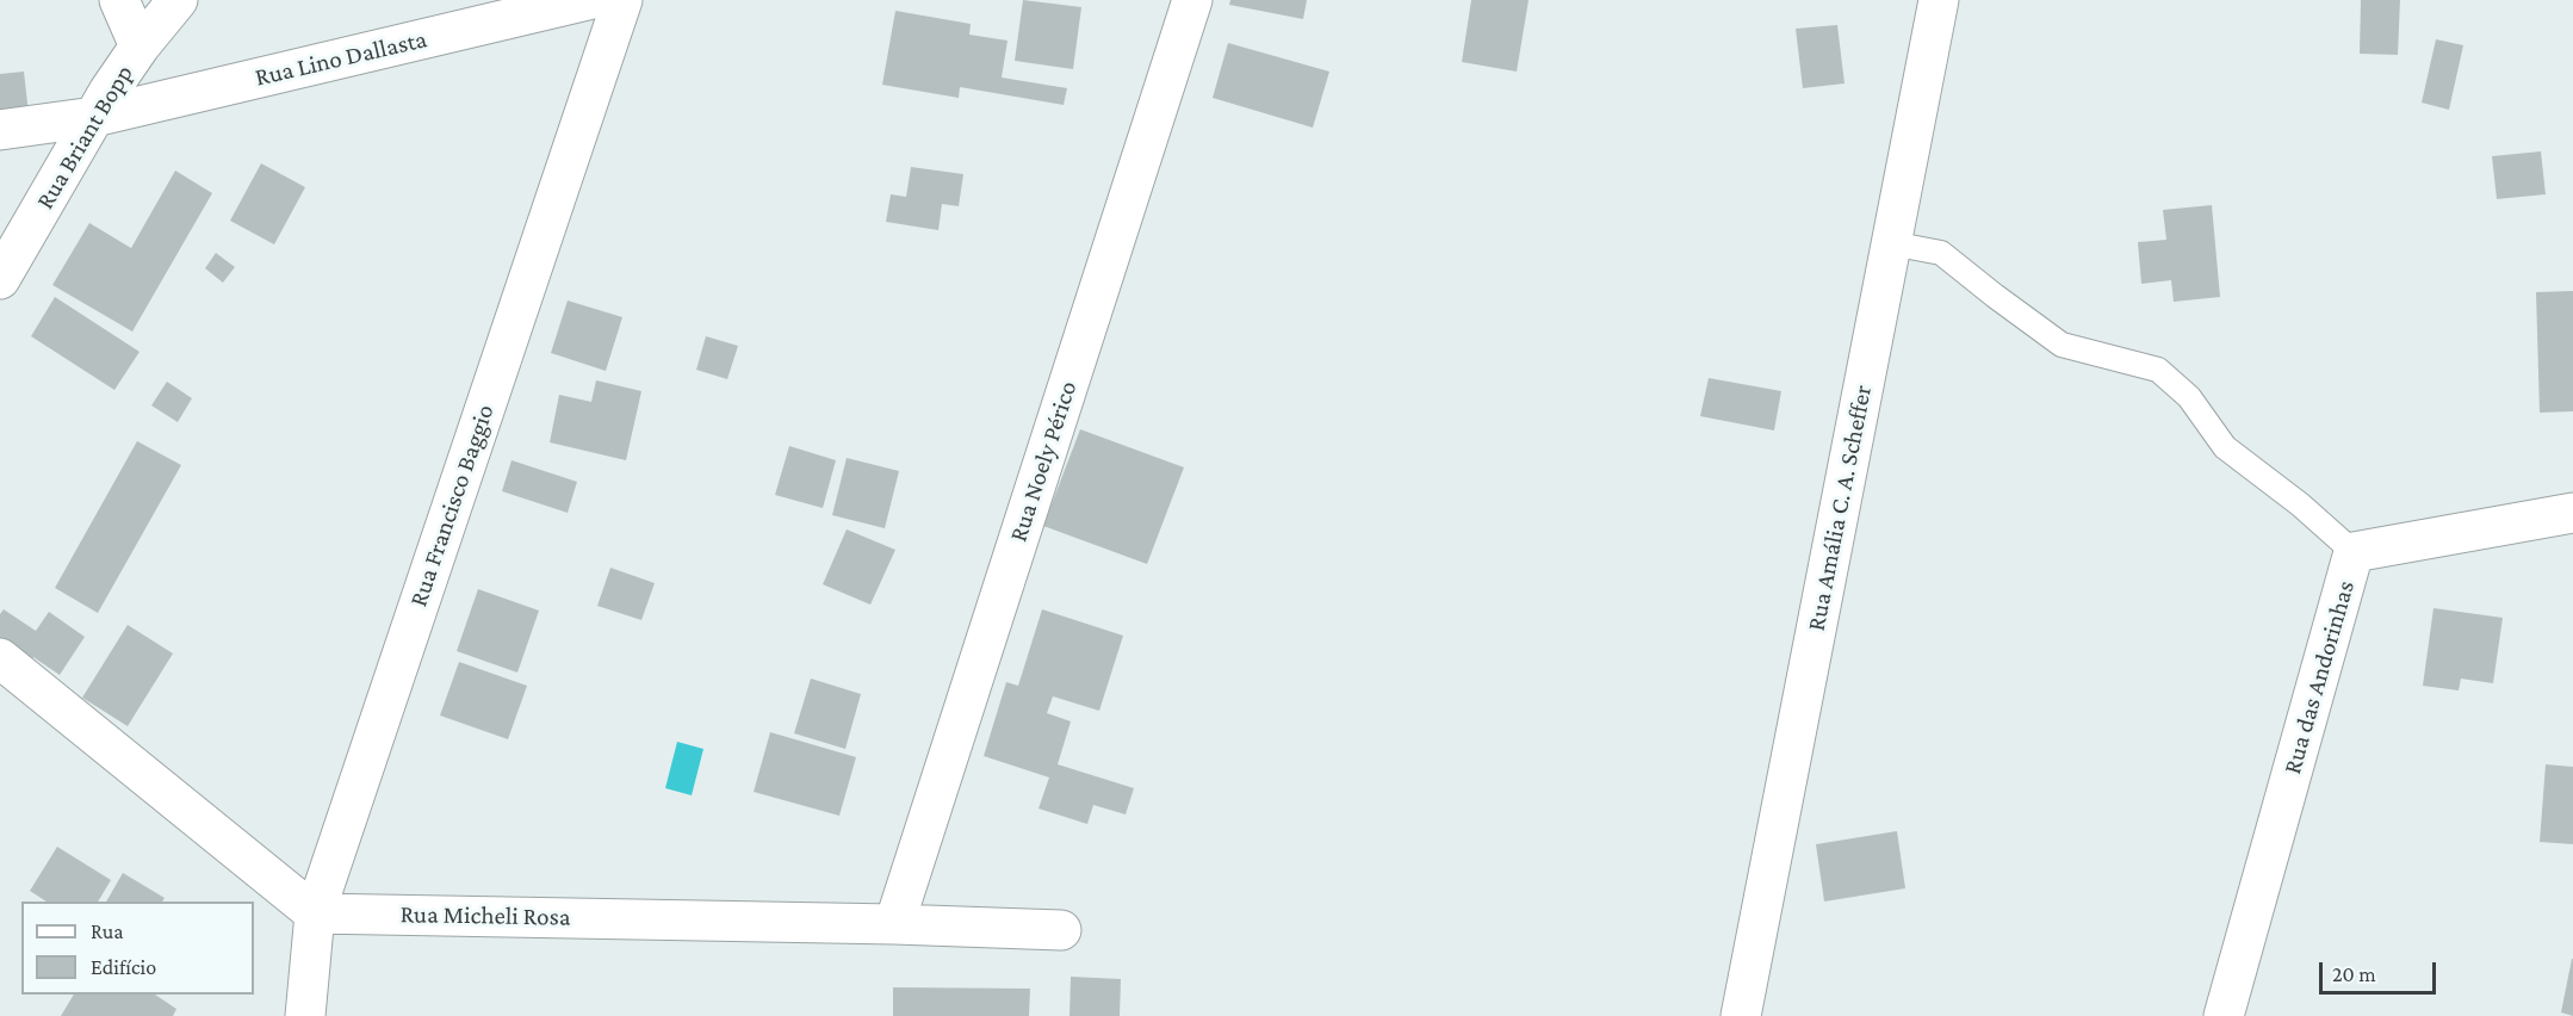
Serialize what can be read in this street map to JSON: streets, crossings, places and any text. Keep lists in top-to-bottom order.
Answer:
{
  "streets": {
    "street": [
      "Rua Lino Dallasta",
      "Rua Briant Bopp",
      "Rua Noely Périco",
      "Rua Francisco Baggio",
      "Rua Amália C. A. Scheffer",
      "Rua das Andorinhas",
      "Rua Micheli Rosa"
    ]
  },
  "crossings": [
    ["Rua Lino Dallasta", "Rua Briant Bopp"],
    ["Rua Noely Périco", "Rua Micheli Rosa"],
    ["Rua Francisco Baggio", "Rua Micheli Rosa"]
  ],
  "legend": ["Rua", "Edifício"],
  "scale_bar": "20 m"
}
